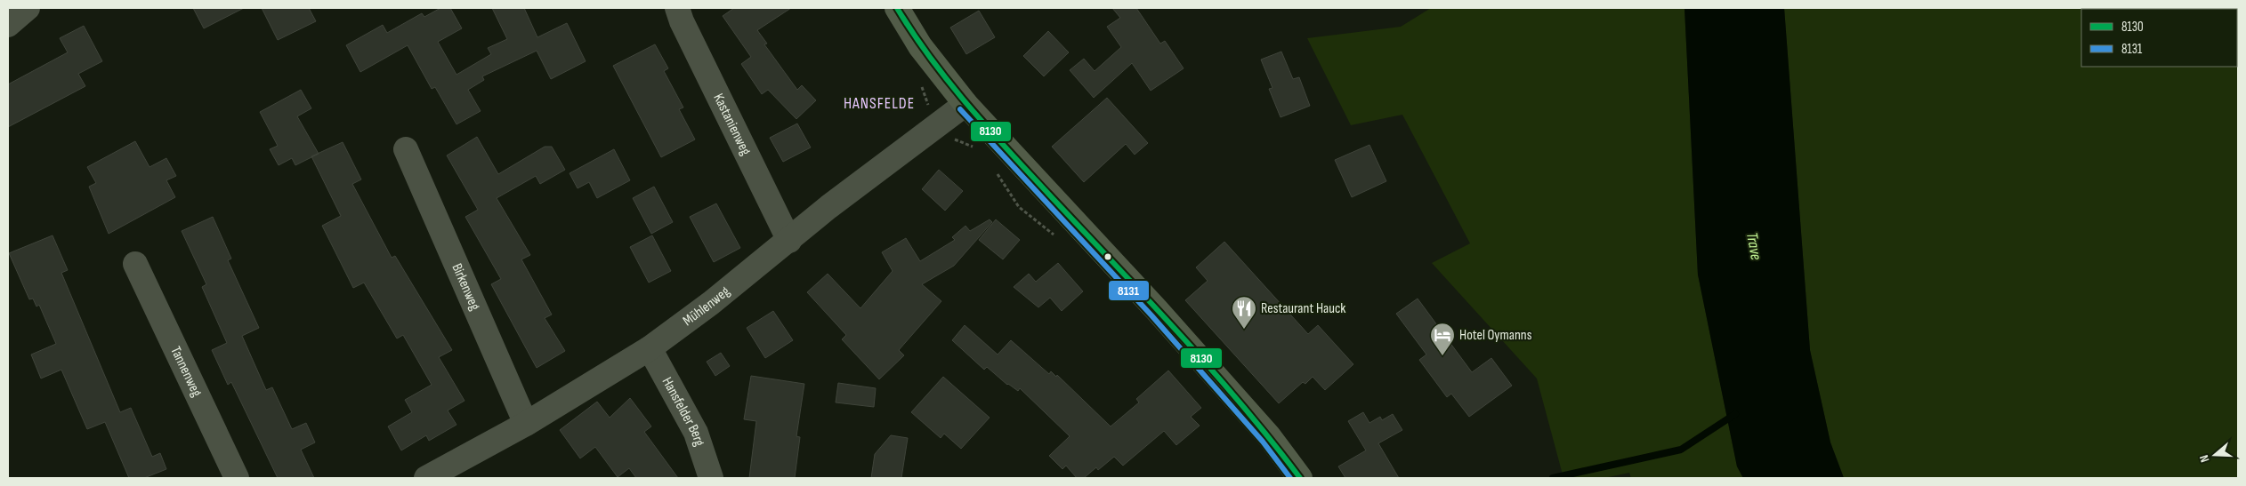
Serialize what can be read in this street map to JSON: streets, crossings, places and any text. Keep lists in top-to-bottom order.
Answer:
{
  "streets": {
    "street": [
      "Kastanienweg",
      "Birkenweg",
      "Mühlenweg",
      "Tannenweg",
      "Hansfelder Berg"
    ]
  },
  "crossings": [
    ["Kastanienweg", "Mühlenweg"],
    ["Birkenweg", "Mühlenweg"],
    ["Mühlenweg", "Hansfelder Berg"]
  ],
  "districts": ["HANSFELDE"],
  "water": ["Trave"],
  "places": {
    "restaurant": ["Restaurant Hauck"],
    "hotel": ["Hotel Oymanns"]
  },
  "lines": ["transit line 8130", "transit line 8131"],
  "legend": ["8130", "8131"],
  "north": "left"
}
